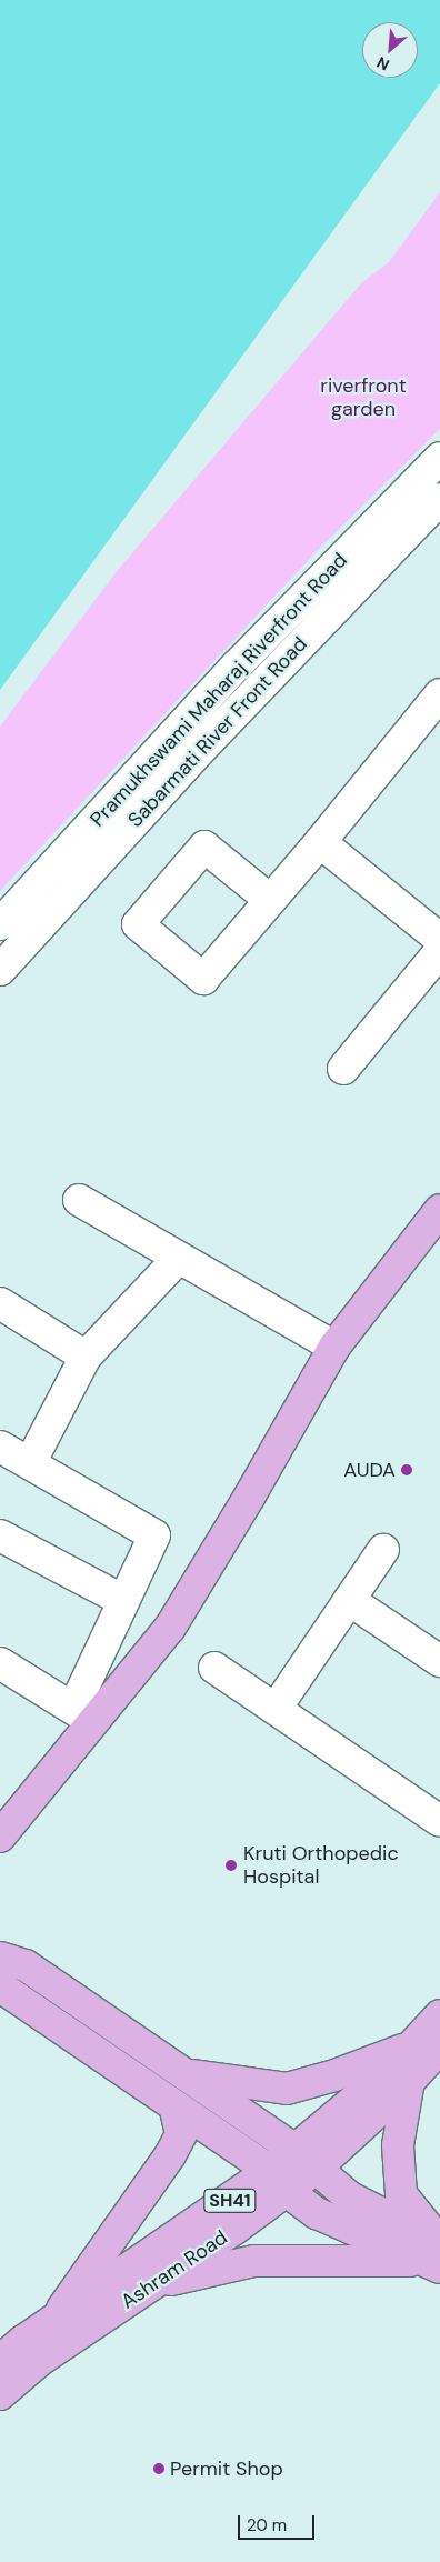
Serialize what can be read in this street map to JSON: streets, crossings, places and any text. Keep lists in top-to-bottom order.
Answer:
{
  "streets": {
    "main road": ["SH41", "Ashram Road"],
    "street": ["Pramukhswami Maharaj Riverfront Road", "Sabarmati River Front Road"]
  },
  "parks": ["riverfront garden"],
  "places": ["AUDA", "Kruti Orthopedic Hospital", "Permit Shop"],
  "scale_bar": "20 m",
  "north": "bottom left"
}
